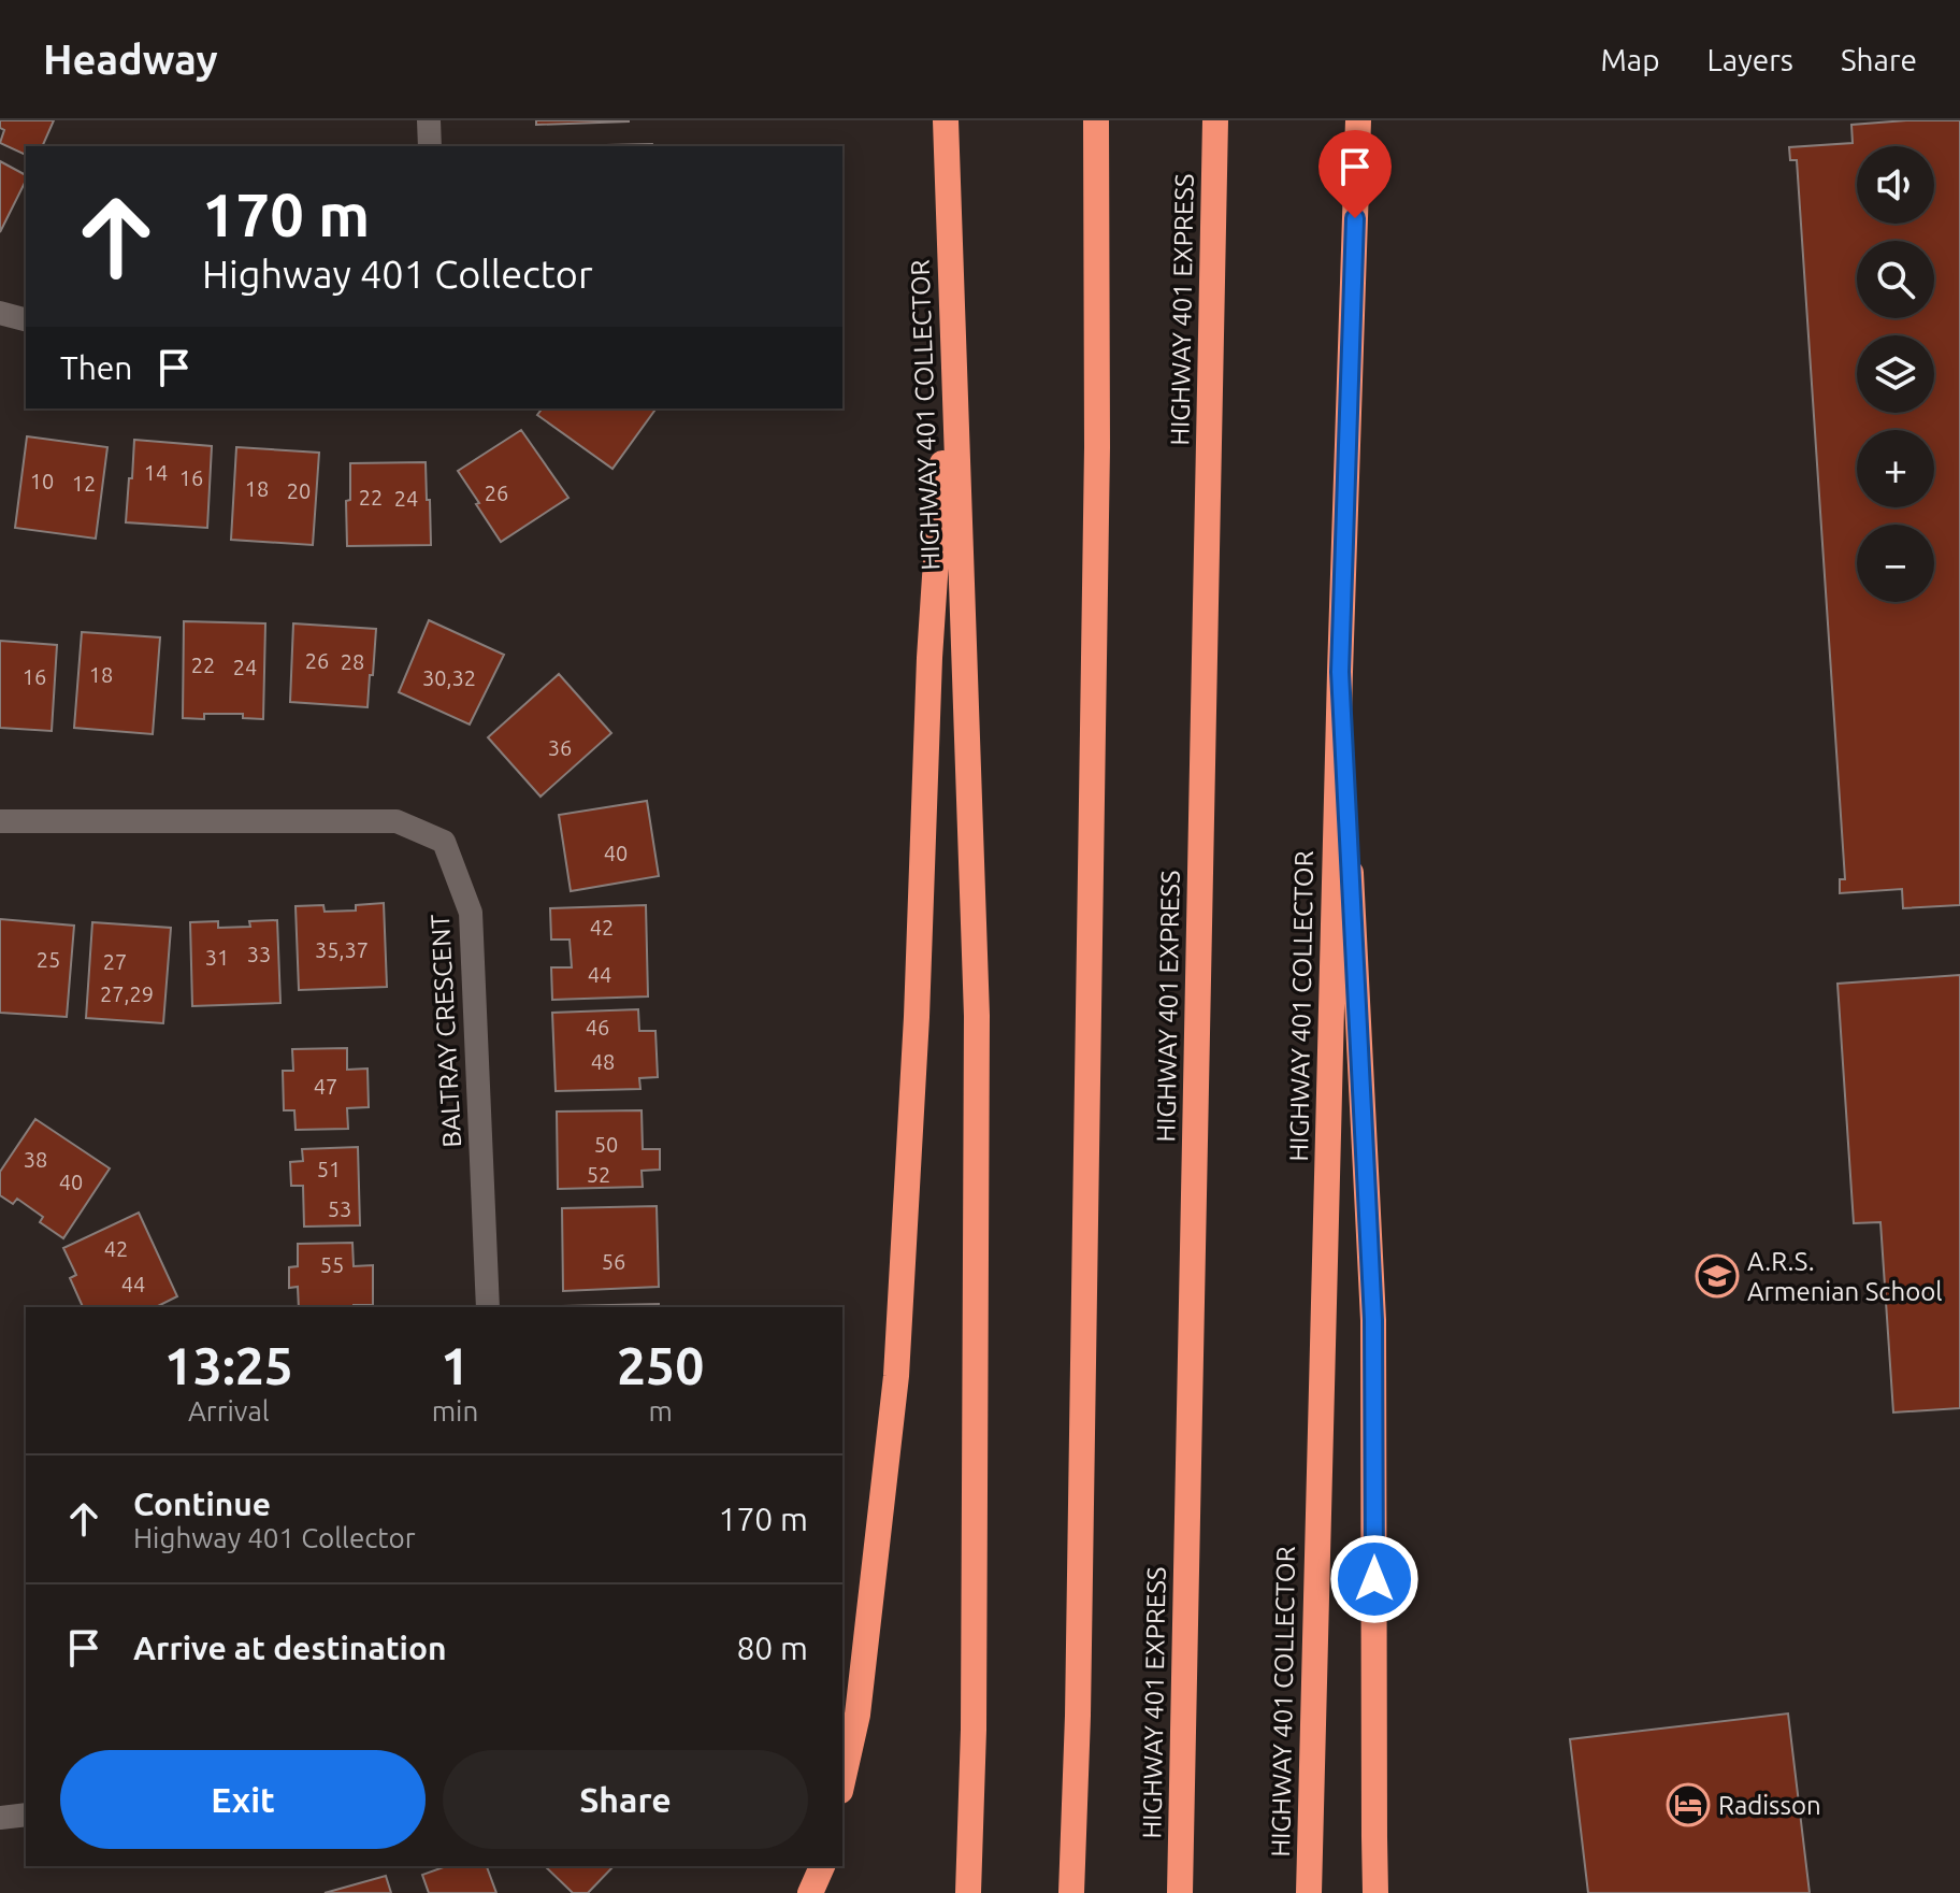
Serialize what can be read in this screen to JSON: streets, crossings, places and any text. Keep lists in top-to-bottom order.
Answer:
{
  "streets": {
    "highway": ["HIGHWAY 401 EXPRESS", "HIGHWAY 401 COLLECTOR"],
    "street": ["BALTRAY CRESCENT"]
  },
  "places": {
    "school or university": ["A.R.S. Armenian School"],
    "hotel": ["Radisson"]
  },
  "house_numbers": [
    "14",
    "16",
    "10",
    "12",
    "18",
    "20",
    "26",
    "22",
    "24",
    "26",
    "28",
    "22",
    "24",
    "18",
    "16",
    "30,32",
    "36",
    "40",
    "42",
    "35,37",
    "33",
    "31",
    "25",
    "27",
    "44",
    "27,29",
    "46",
    "48",
    "47",
    "50",
    "38",
    "51",
    "52",
    "40",
    "53",
    "42",
    "56",
    "55",
    "44"
  ],
  "page": {
    "header": "Headway",
    "nav": ["Map", "Layers", "Share"],
    "map_buttons": ["+", "−"],
    "turn": ["170 m", "Highway 401 Collector"],
    "then": "Then",
    "eta": [
      "13:25",
      "Arrival",
      "1",
      "min",
      "250",
      "m"
    ],
    "list": [
      {
        "name": "Continue",
        "note": "Highway 401 Collector",
        "value": "170 m"
      },
      {
        "name": "Arrive at destination",
        "value": "80 m"
      }
    ],
    "buttons": ["Exit", "Share"]
  }
}
